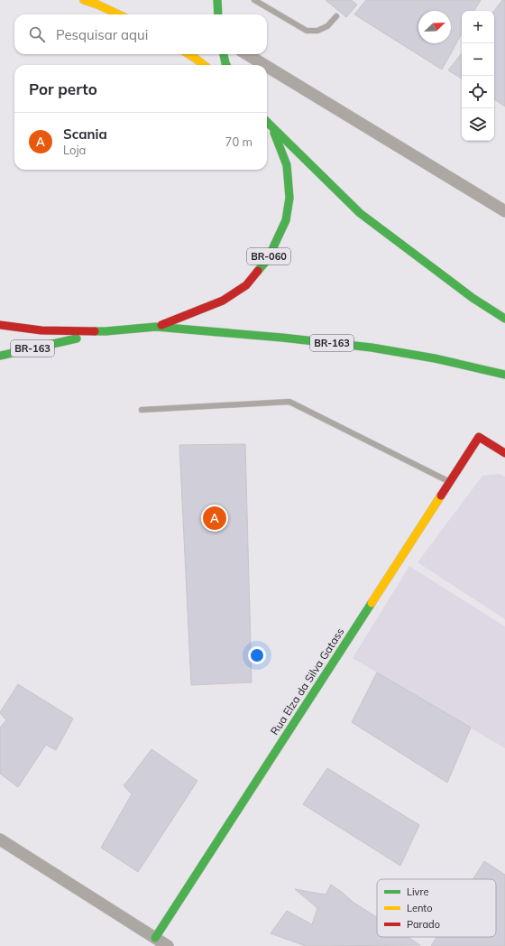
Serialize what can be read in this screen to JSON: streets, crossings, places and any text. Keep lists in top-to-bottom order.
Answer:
{
  "streets": {
    "main road": ["BR-060", "BR-163", "Rua Elza da Silva Gatass"]
  },
  "crossings": [
    ["BR-060", "BR-163"]
  ],
  "legend": ["Livre", "Lento", "Parado"],
  "north": "top right",
  "page": {
    "map_buttons": ["+", "−"],
    "search": "Pesquisar aqui",
    "heading": "Por perto",
    "list": [
      {
        "mark": "A",
        "name": "Scania",
        "note": "Loja",
        "value": "70 m"
      }
    ],
    "pins": "A"
  }
}
